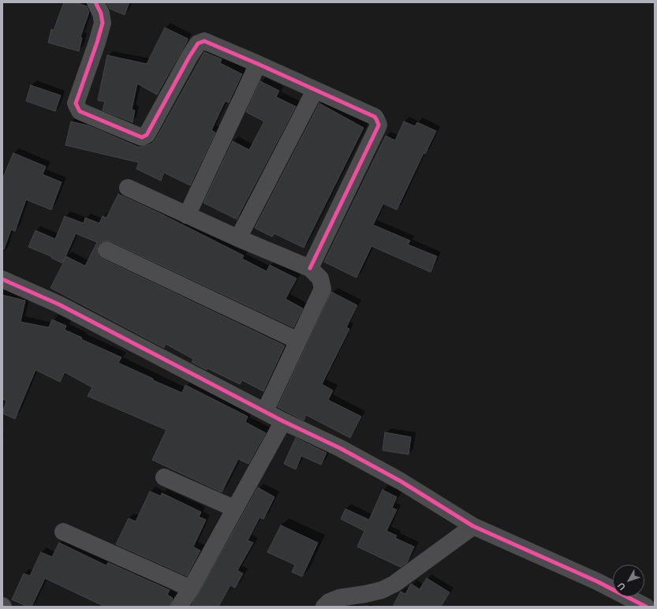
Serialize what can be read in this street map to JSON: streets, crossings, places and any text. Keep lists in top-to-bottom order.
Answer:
{
  "north": "bottom left"
}
